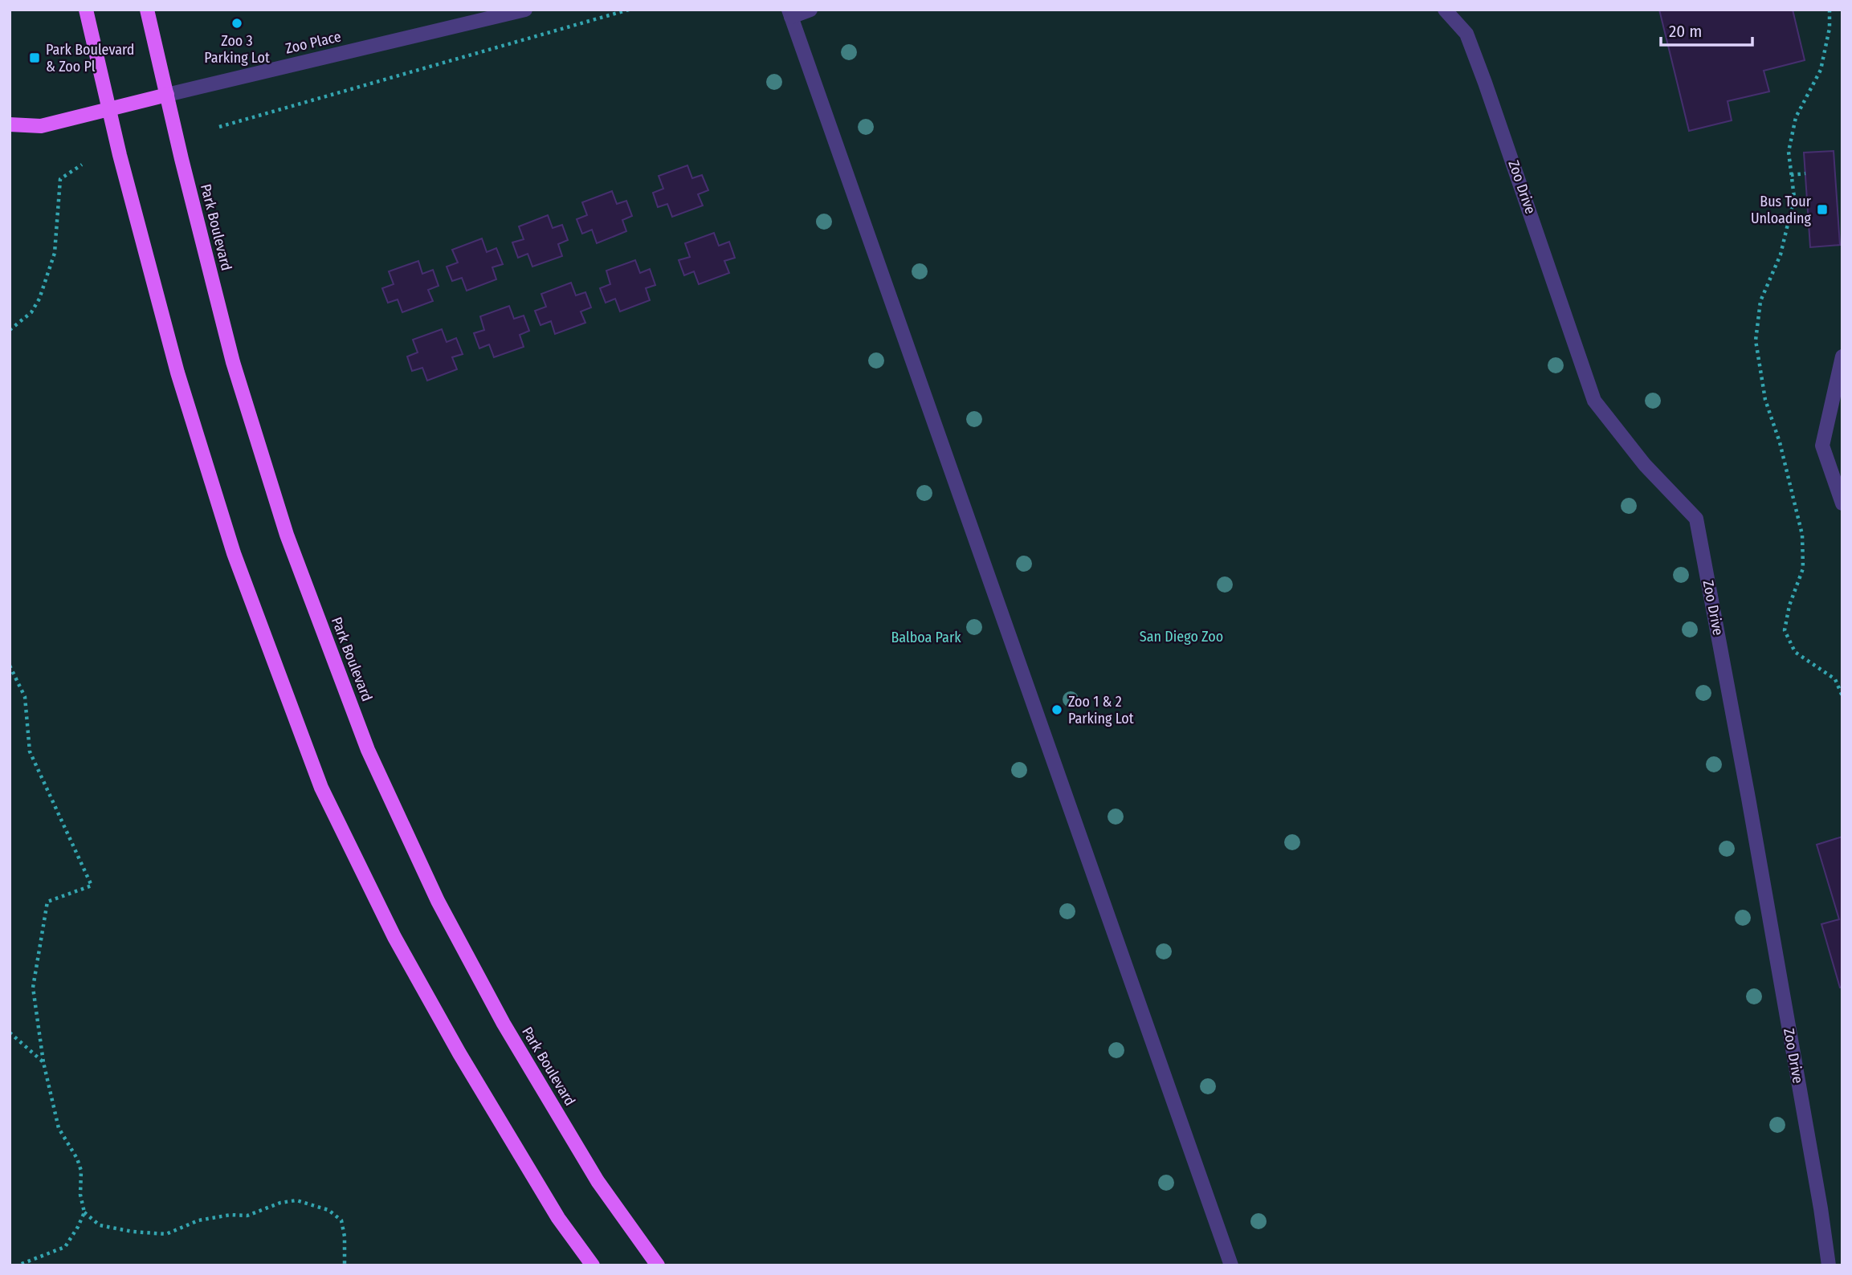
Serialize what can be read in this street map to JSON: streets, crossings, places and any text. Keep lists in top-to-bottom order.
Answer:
{
  "streets": {
    "main road": ["Zoo Place", "Park Boulevard"],
    "street": ["Zoo Drive"]
  },
  "crossings": [
    ["Zoo Place", "Park Boulevard"]
  ],
  "parks": ["San Diego Zoo", "Balboa Park"],
  "places": {
    "other": ["Zoo 3 Parking Lot", "Zoo 1 & 2 Parking Lot"],
    "transit": ["Park Boulevard & Zoo Pl", "Bus Tour Unloading"]
  },
  "scale_bar": "20 m"
}
